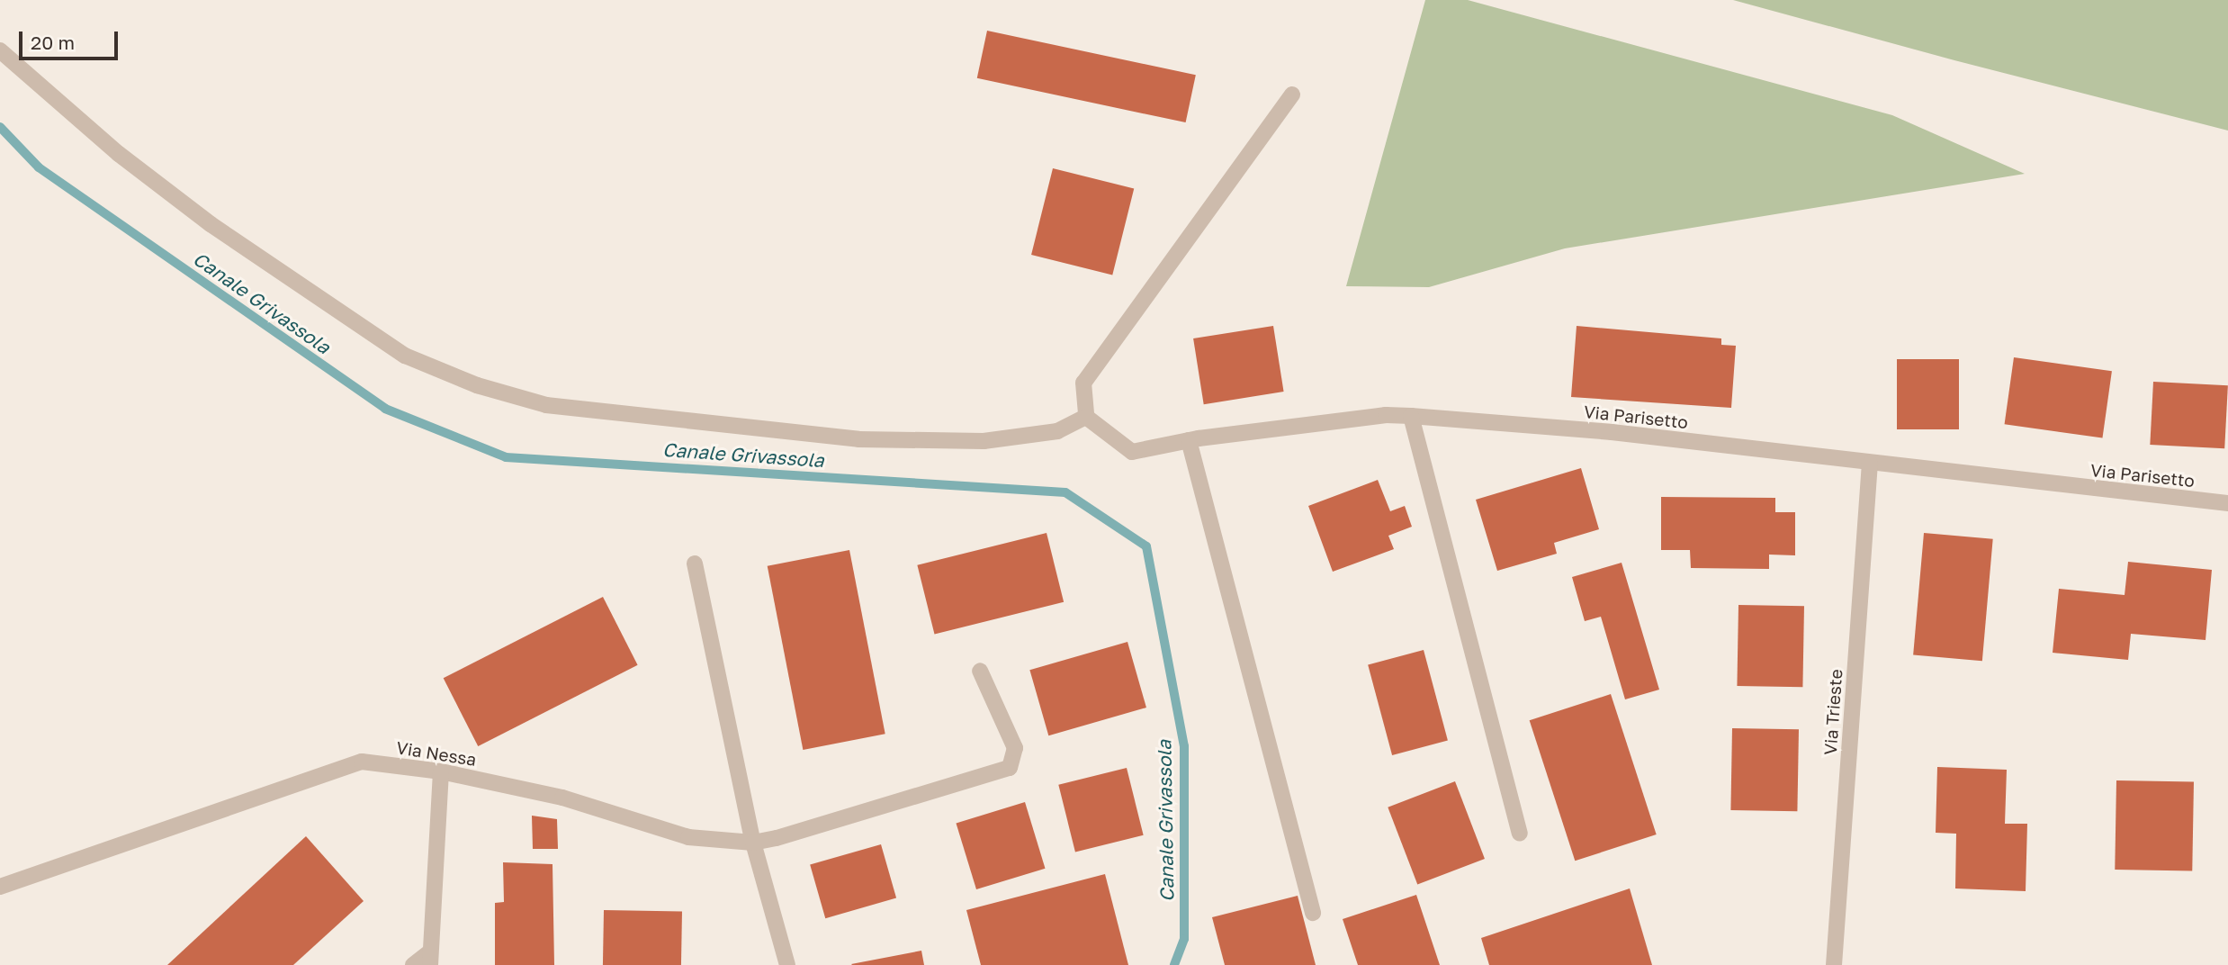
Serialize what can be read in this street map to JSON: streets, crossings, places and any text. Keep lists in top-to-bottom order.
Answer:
{
  "streets": {
    "street": ["Via Parisetto", "Via Trieste", "Via Nessa"]
  },
  "crossings": [
    ["Via Parisetto", "Via Trieste"]
  ],
  "water": ["Canale Grivassola"],
  "scale_bar": "20 m"
}
